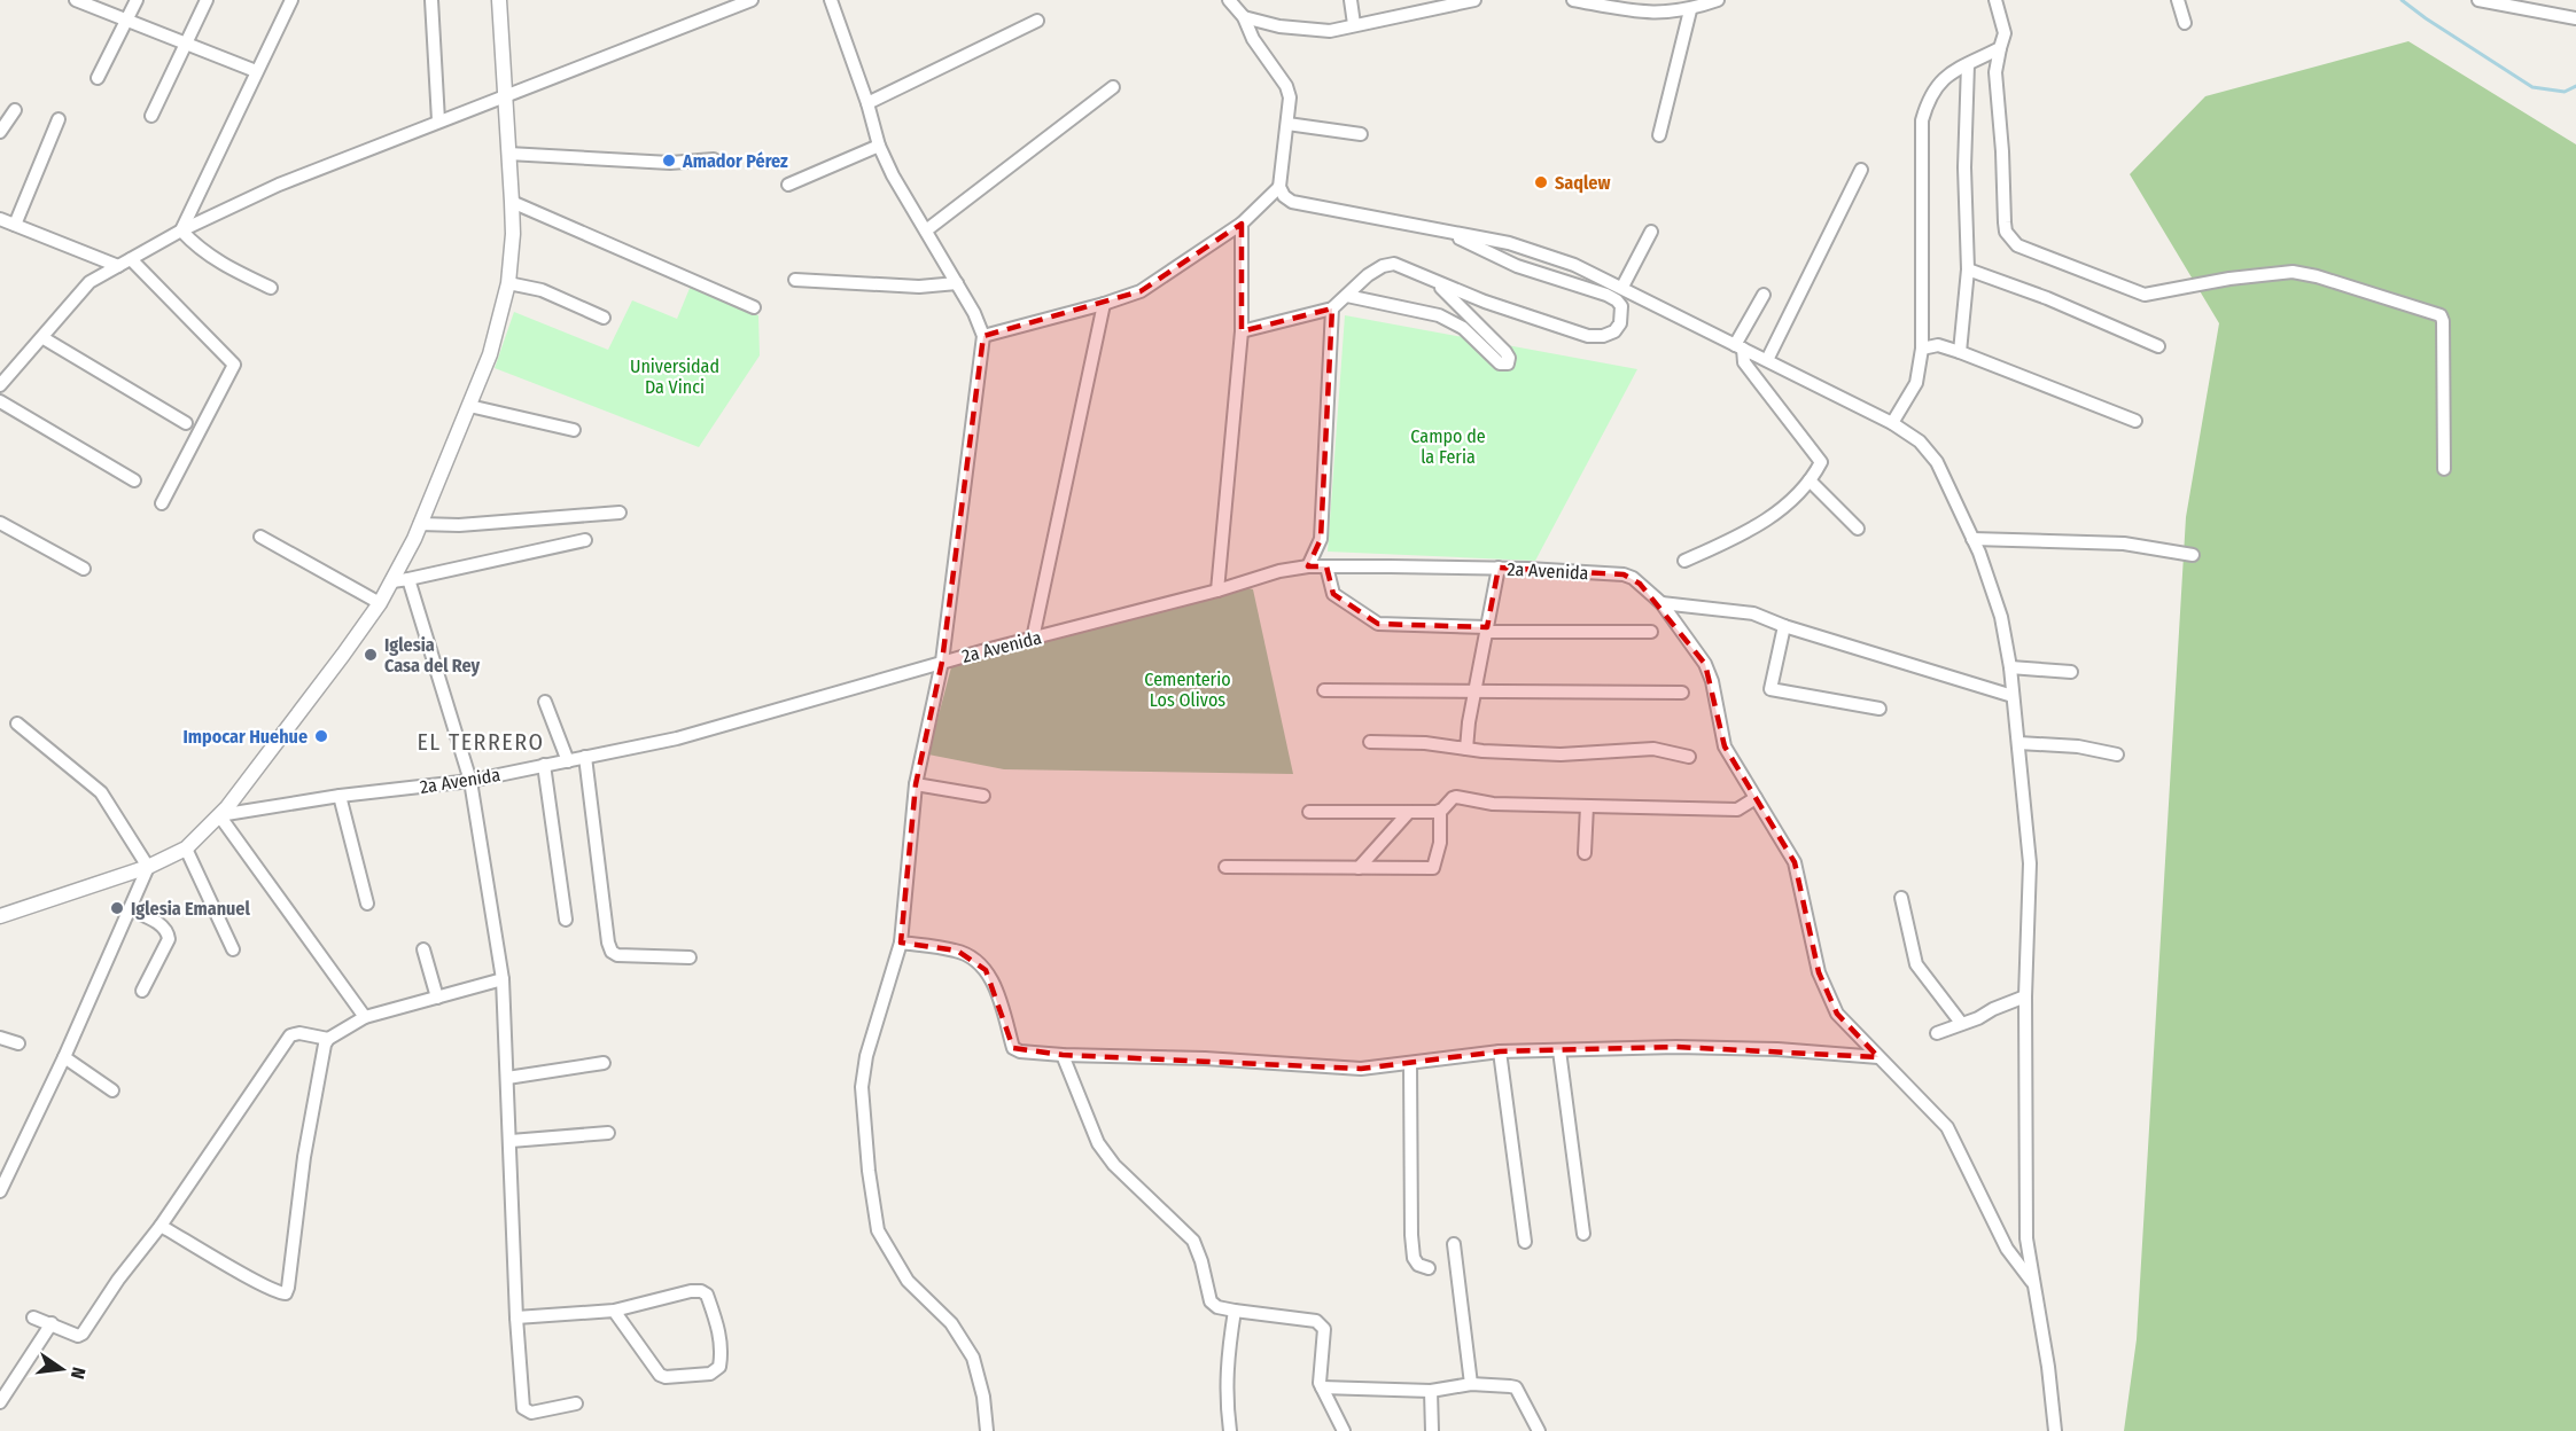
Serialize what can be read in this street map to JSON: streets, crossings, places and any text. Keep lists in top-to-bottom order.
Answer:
{
  "streets": {
    "street": ["2a Avenida"]
  },
  "districts": ["EL TERRERO"],
  "parks": ["Universidad Da Vinci", "Campo de la Feria", "Cementerio Los Olivos"],
  "places": [
    "Amador Pérez",
    "Saqlew",
    "Iglesia Casa del Rey",
    "Impocar Huehue",
    "Iglesia Emanuel"
  ],
  "north": "right"
}
